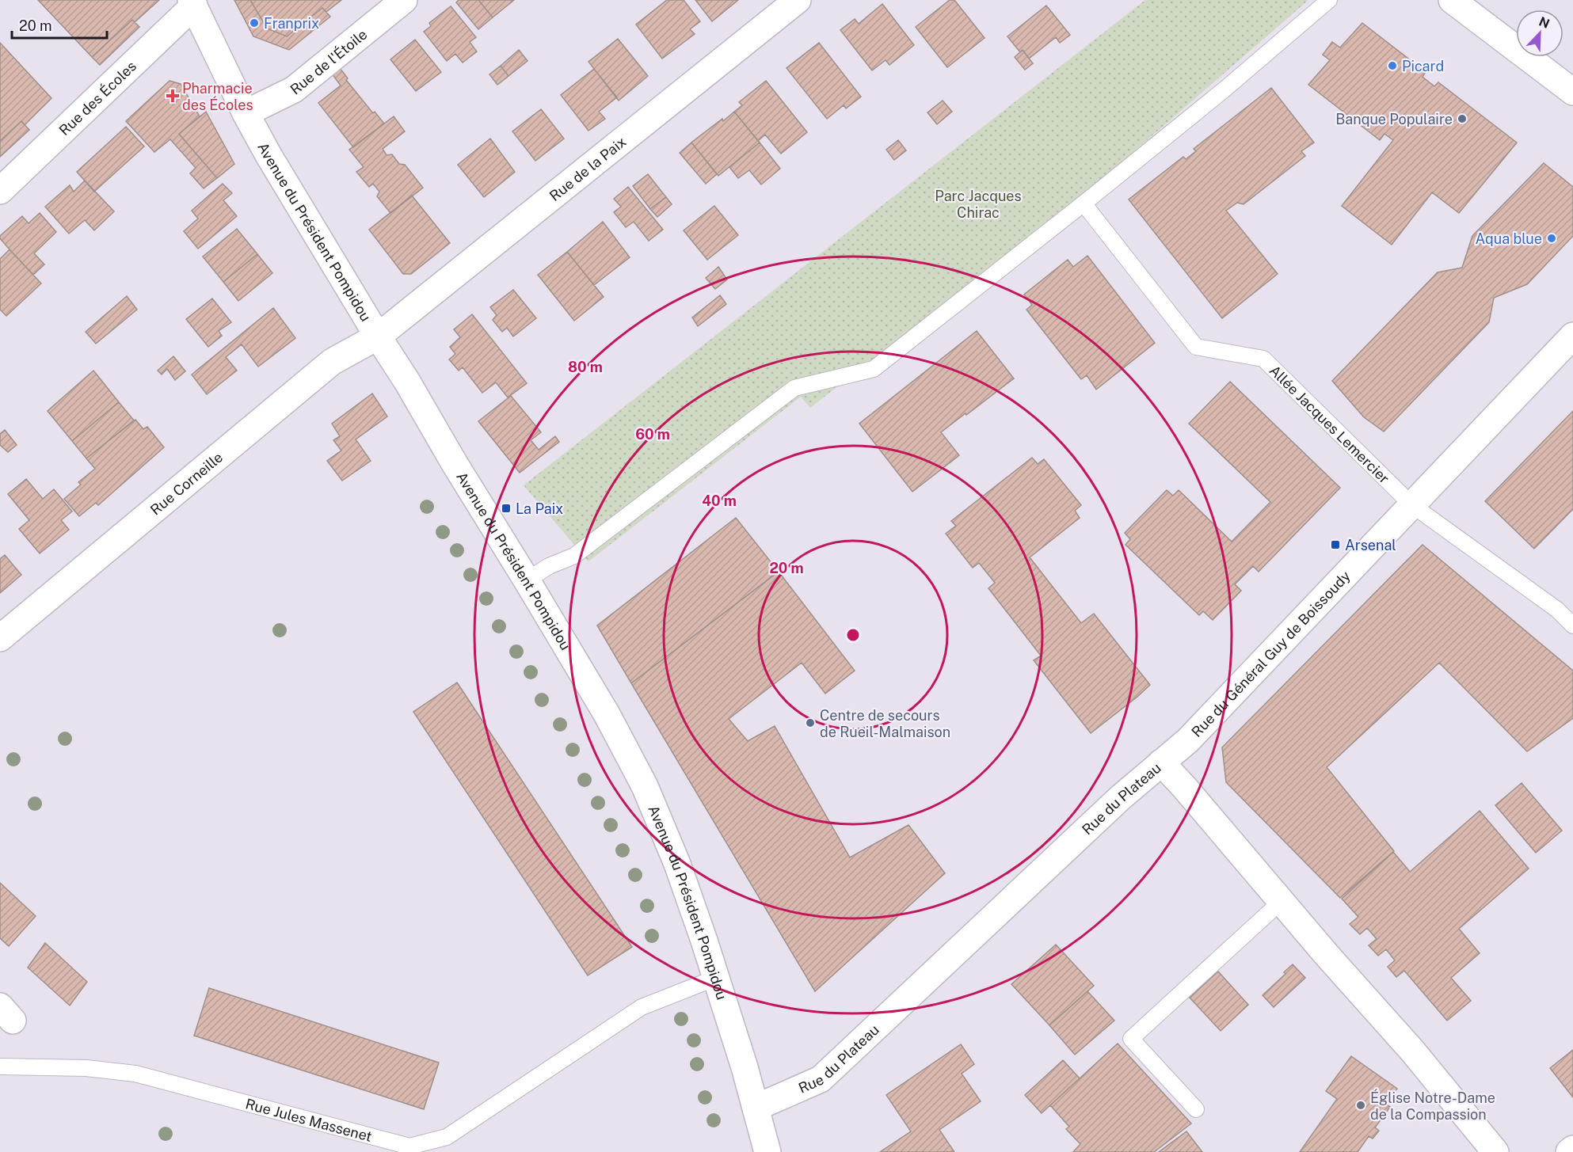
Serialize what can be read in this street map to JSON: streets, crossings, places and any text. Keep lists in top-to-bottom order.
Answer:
{
  "streets": {
    "street": [
      "Rue de l'Étoile",
      "Rue des Écoles",
      "Rue de la Paix",
      "Avenue du Président Pompidou",
      "Rue Corneille",
      "Rue du Général Guy de Boissoudy",
      "Rue du Plateau"
    ],
    "lane": ["Allée Jacques Lemercier", "Rue Jules Massenet"]
  },
  "crossings": [
    ["Rue de l'Étoile", "Avenue du Président Pompidou"],
    ["Rue des Écoles", "Avenue du Président Pompidou"],
    ["Rue de la Paix", "Avenue du Président Pompidou"],
    ["Rue de la Paix", "Rue Corneille"],
    ["Avenue du Président Pompidou", "Rue Corneille"],
    ["Avenue du Président Pompidou", "Rue du Plateau"],
    ["Avenue du Président Pompidou", "Rue Jules Massenet"],
    ["Allée Jacques Lemercier", "Rue du Général Guy de Boissoudy"],
    ["Rue du Général Guy de Boissoudy", "Rue du Plateau"]
  ],
  "parks": ["Parc Jacques Chirac"],
  "places": {
    "other": [
      "Franprix",
      "Picard",
      "Banque Populaire",
      "Aqua blue",
      "Centre de secours de Rueil-Malmaison",
      "Église Notre-Dame de la Compassion"
    ],
    "health": ["Pharmacie des Écoles"],
    "transit": ["La Paix", "Arsenal"]
  },
  "scale_bar": "20 m",
  "north": "top right",
  "rings": [
    "80 m",
    "60 m",
    "40 m",
    "20 m"
  ]
}
